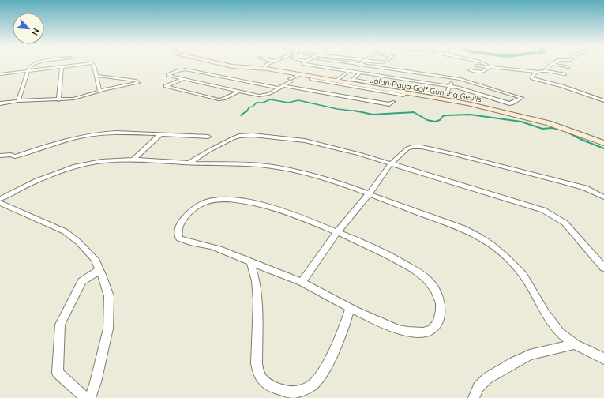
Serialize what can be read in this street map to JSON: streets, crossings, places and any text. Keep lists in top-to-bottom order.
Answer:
{
  "streets": {
    "main road": ["Jalan Raya Golf Gunung Geulis"]
  },
  "north": "bottom right"
}
